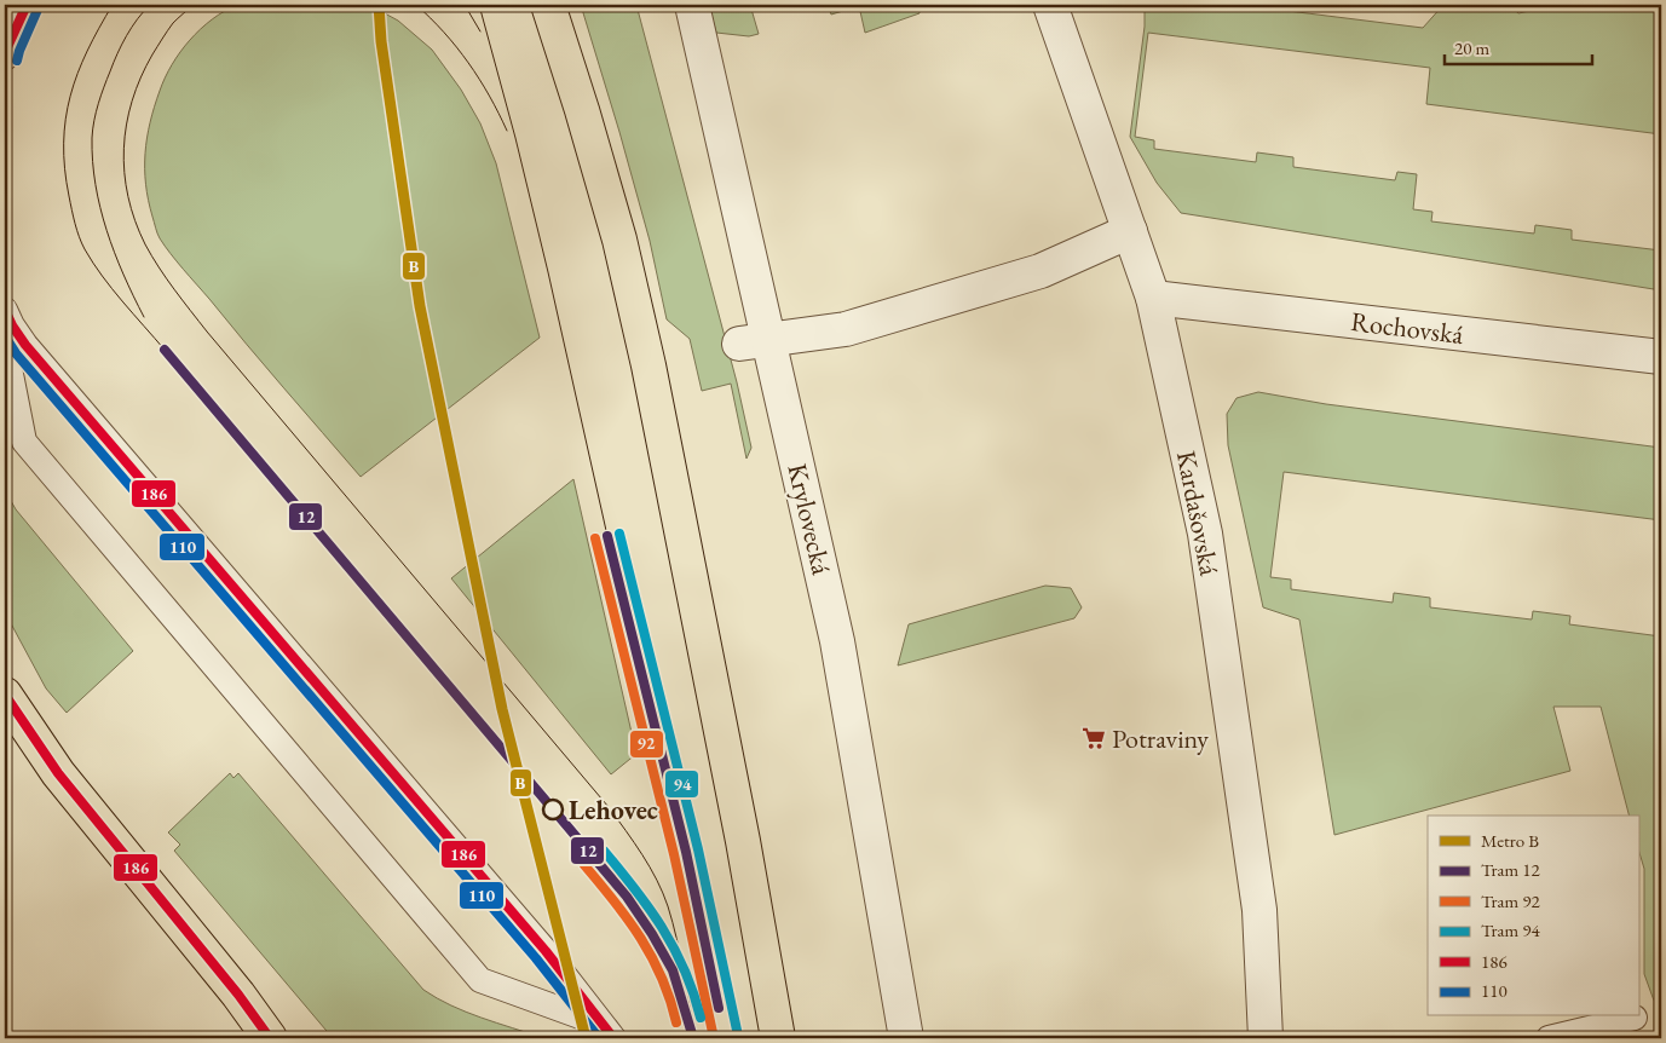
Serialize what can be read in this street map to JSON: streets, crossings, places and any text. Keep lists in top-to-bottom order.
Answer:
{
  "streets": {
    "street": ["Rochovská", "Kardašovská", "Krylovecká"]
  },
  "crossings": [
    ["Rochovská", "Kardašovská"]
  ],
  "places": {
    "supermarket": ["Potraviny"],
    "other": ["Lehovec"]
  },
  "lines": [
    "metro line B",
    "transit line 186",
    "transit line 110",
    "tram line 12",
    "tram line 94",
    "tram line 92"
  ],
  "legend": [
    "Metro B",
    "Tram 12",
    "Tram 92",
    "Tram 94",
    "186",
    "110"
  ],
  "scale_bar": "20 m"
}
